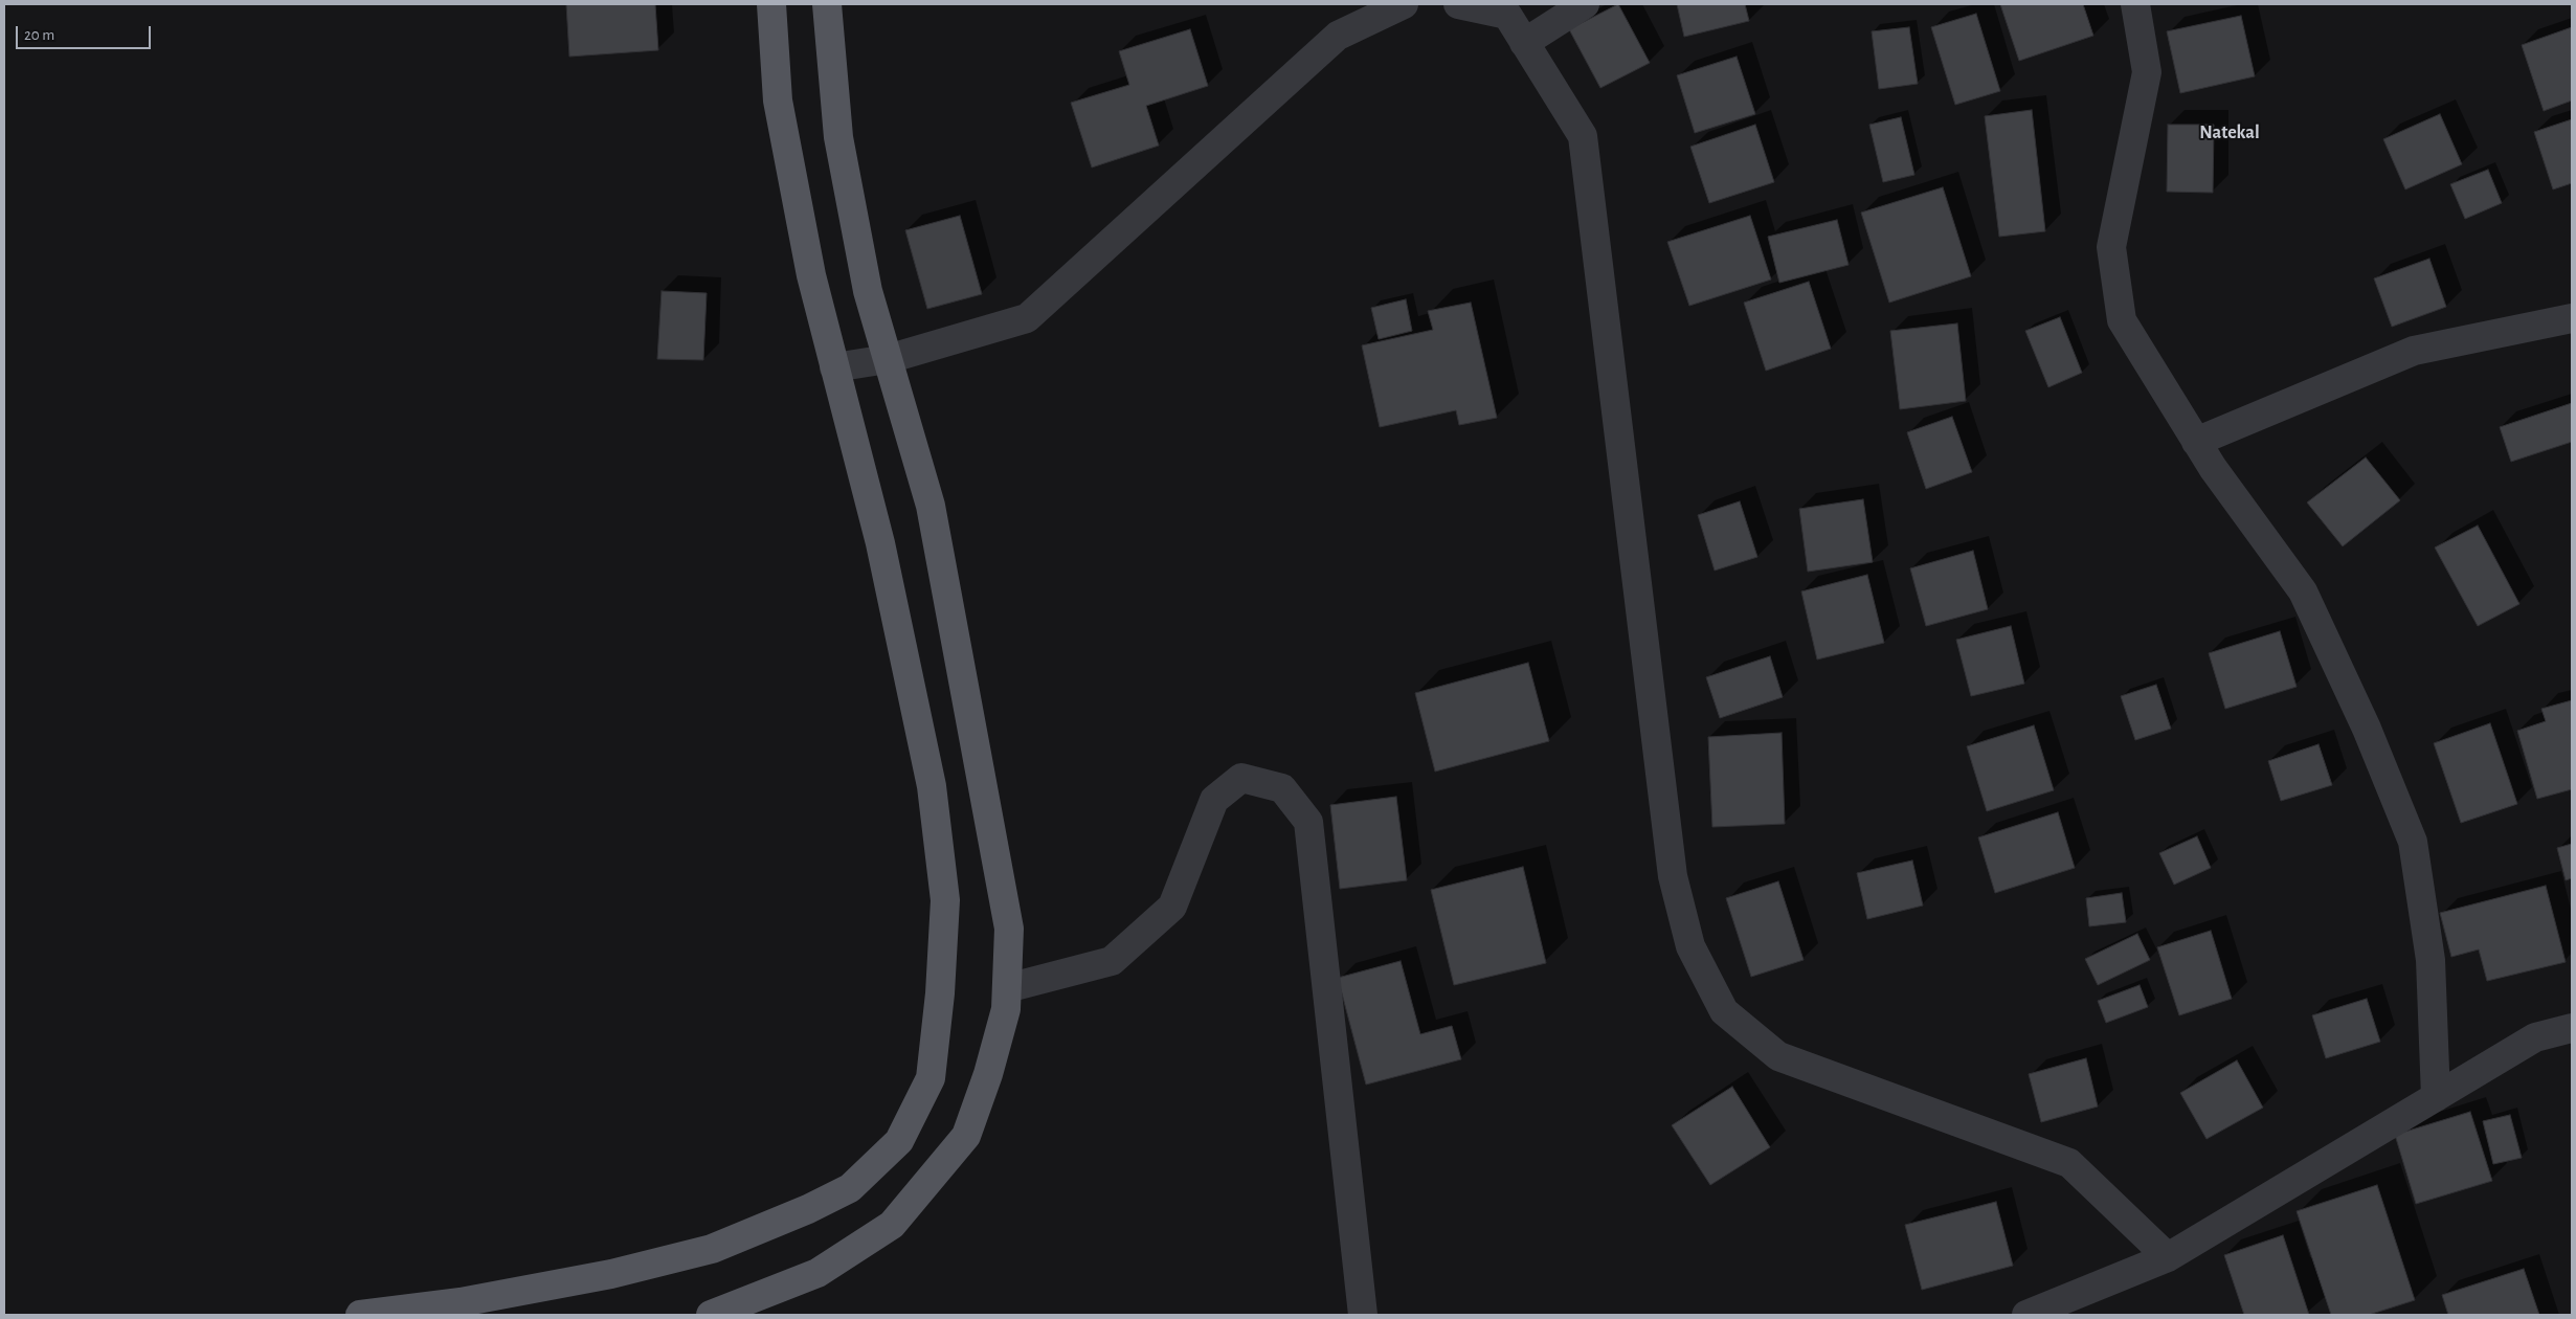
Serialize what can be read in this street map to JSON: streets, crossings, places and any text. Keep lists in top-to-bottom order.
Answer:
{
  "districts": ["Natekal"],
  "scale_bar": "20 m"
}
